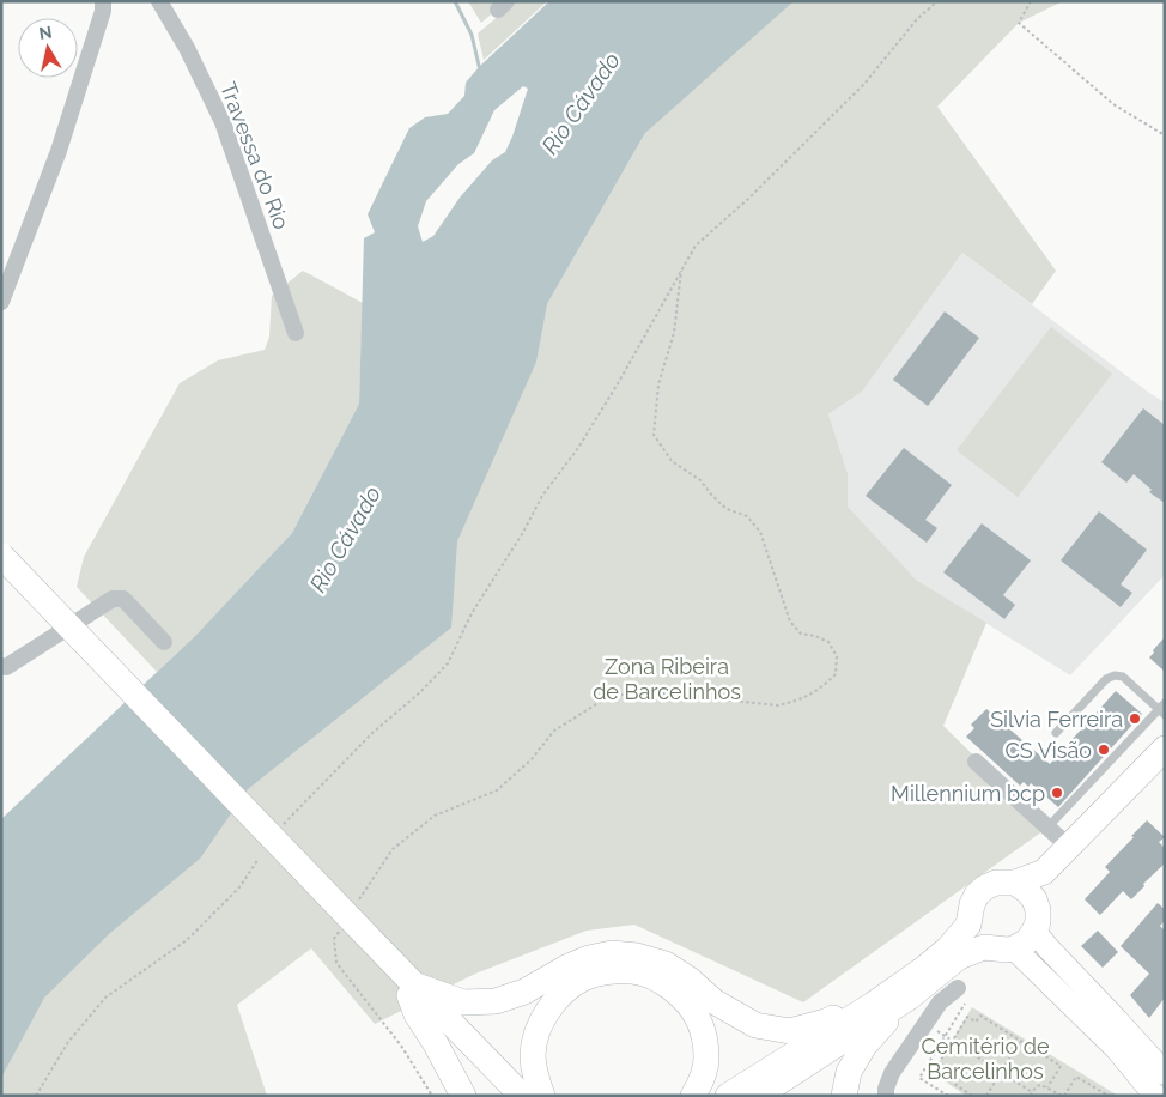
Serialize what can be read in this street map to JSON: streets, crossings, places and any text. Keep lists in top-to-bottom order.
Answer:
{
  "streets": {
    "street": ["Travessa do Rio"]
  },
  "water": ["Rio Cávado"],
  "parks": ["Zona Ribeira de Barcelinhos", "Cemitério de Barcelinhos"],
  "places": ["Silvia Ferreira", "CS Visão", "Millennium bcp"],
  "north": "top"
}
